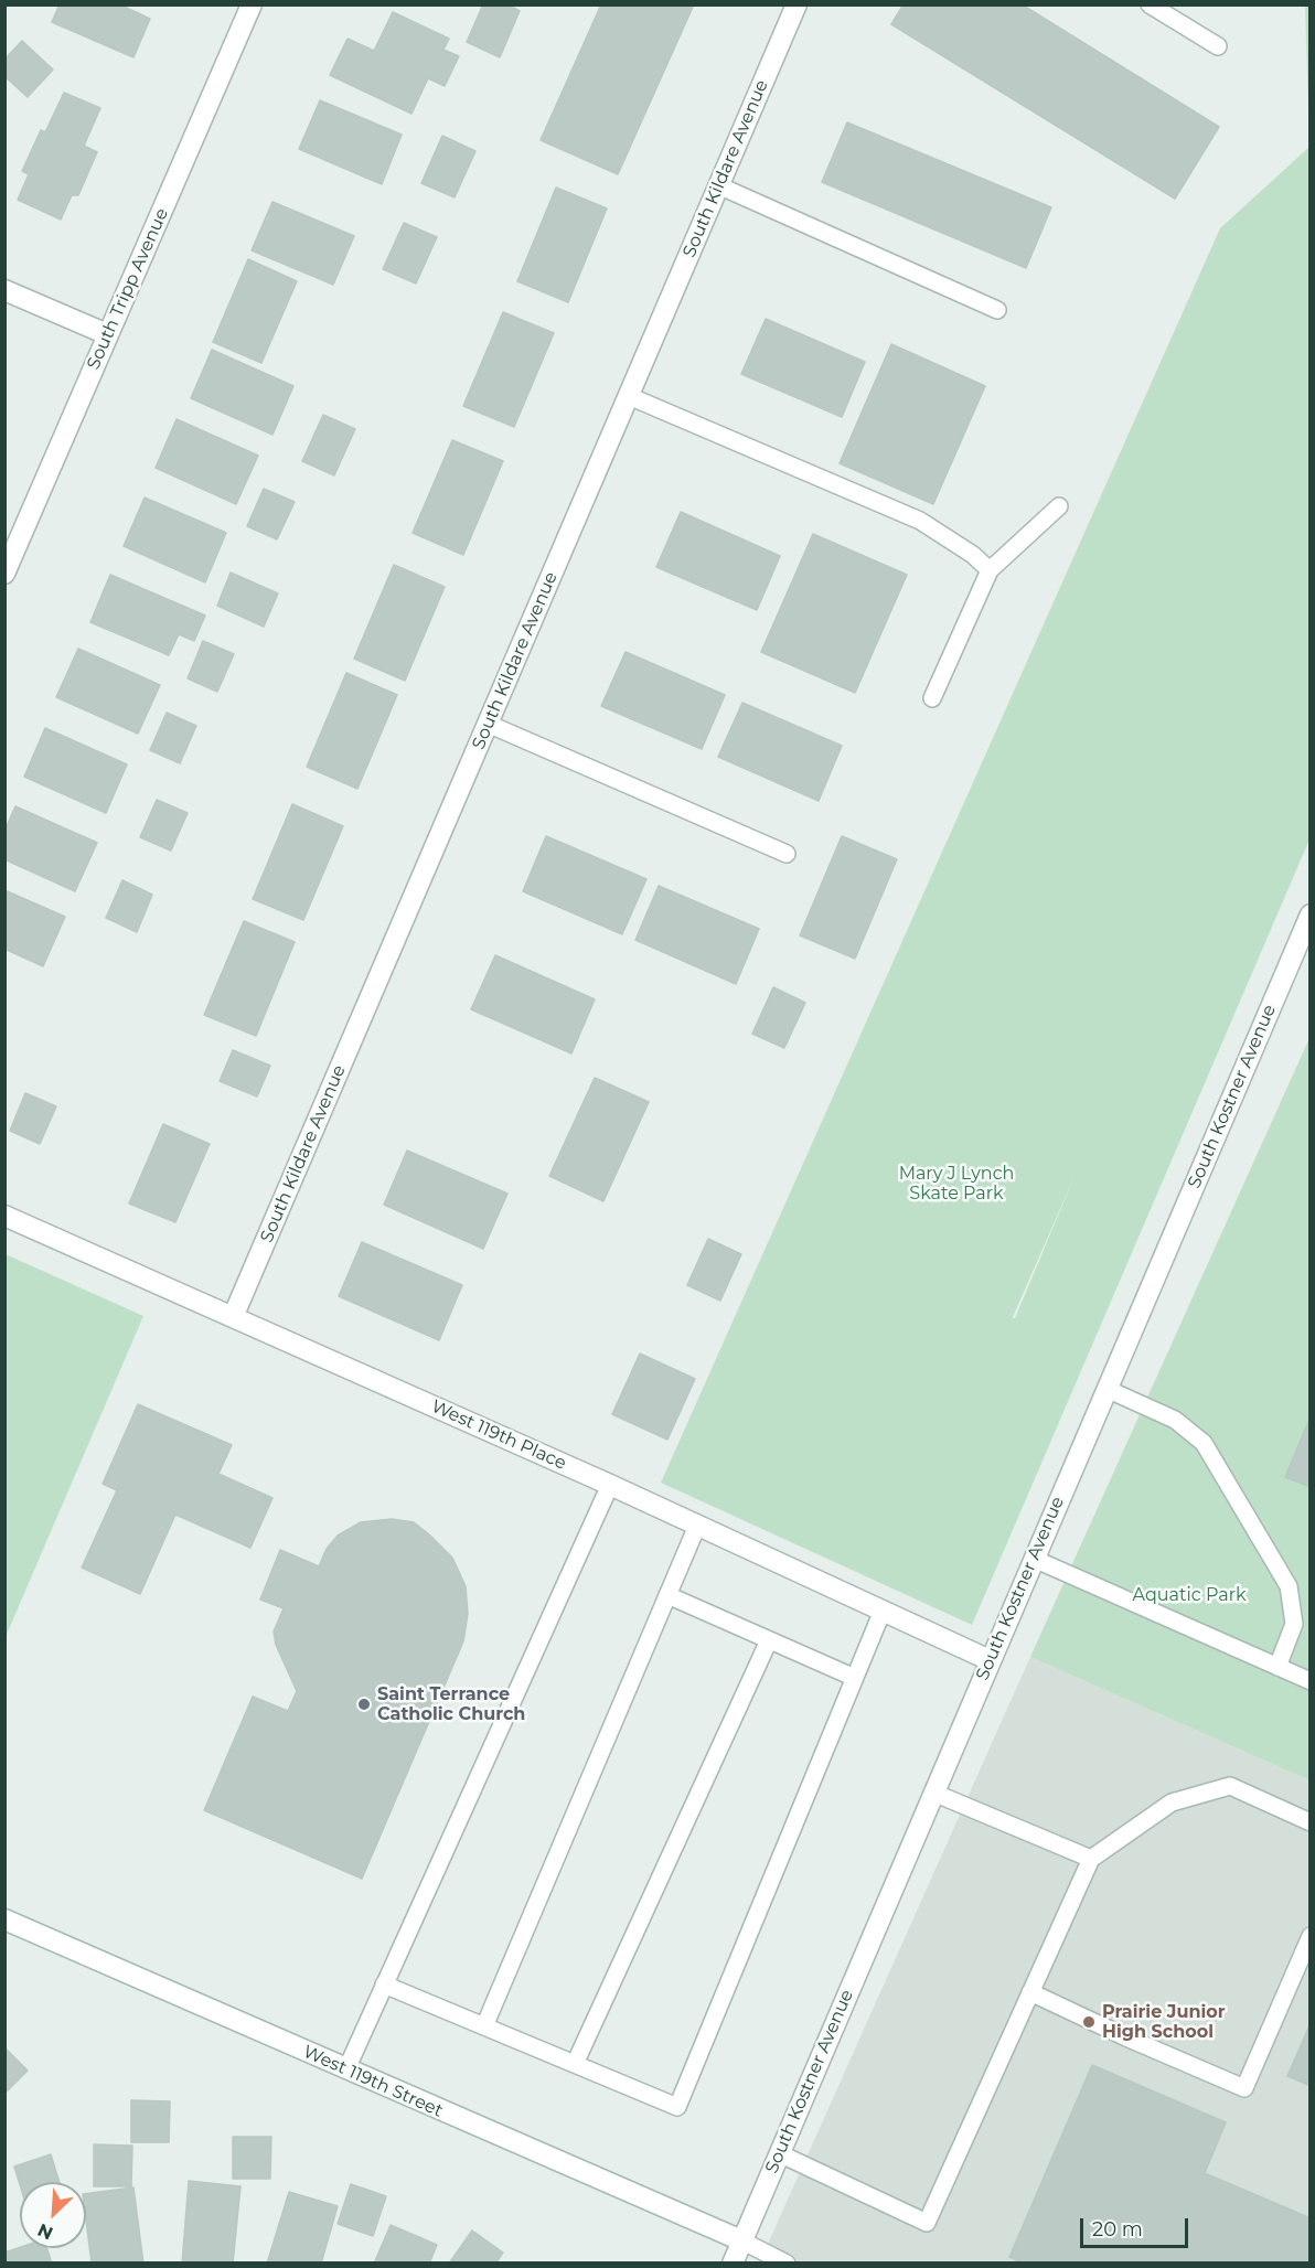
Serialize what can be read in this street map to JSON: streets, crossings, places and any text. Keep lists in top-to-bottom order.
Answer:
{
  "streets": {
    "street": [
      "South Kildare Avenue",
      "South Tripp Avenue",
      "South Kostner Avenue",
      "West 119th Place",
      "West 119th Street"
    ]
  },
  "crossings": [
    ["South Kildare Avenue", "West 119th Place"],
    ["South Kostner Avenue", "West 119th Place"],
    ["South Kostner Avenue", "West 119th Street"]
  ],
  "parks": ["Mary J Lynch Skate Park", "Aquatic Park"],
  "places": ["Saint Terrance Catholic Church", "Prairie Junior High School"],
  "scale_bar": "20 m",
  "north": "bottom left"
}
